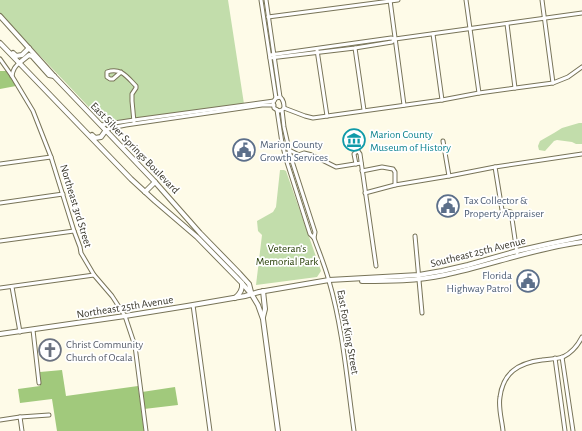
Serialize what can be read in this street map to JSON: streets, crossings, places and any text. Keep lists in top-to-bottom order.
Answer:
{
  "streets": {
    "main road": ["East Silver Springs Boulevard", "Southeast 25th Avenue", "Northeast 25th Avenue"],
    "street": ["Northeast 3rd Street", "East Fort King Street"]
  },
  "crossings": [
    ["East Silver Springs Boulevard", "Southeast 25th Avenue"],
    ["East Silver Springs Boulevard", "Northeast 25th Avenue"],
    ["Northeast 3rd Street", "Northeast 25th Avenue"],
    ["Southeast 25th Avenue", "Northeast 25th Avenue"],
    ["Southeast 25th Avenue", "East Fort King Street"]
  ],
  "parks": ["Veteran's Memorial Park"],
  "places": {
    "museum": ["Marion County Museum of History"],
    "public building": ["Marion County Growth Services", "Tax Collector & Property Appraiser", "Florida Highway Patrol"],
    "church": ["Christ Community Church of Ocala"]
  }
}
